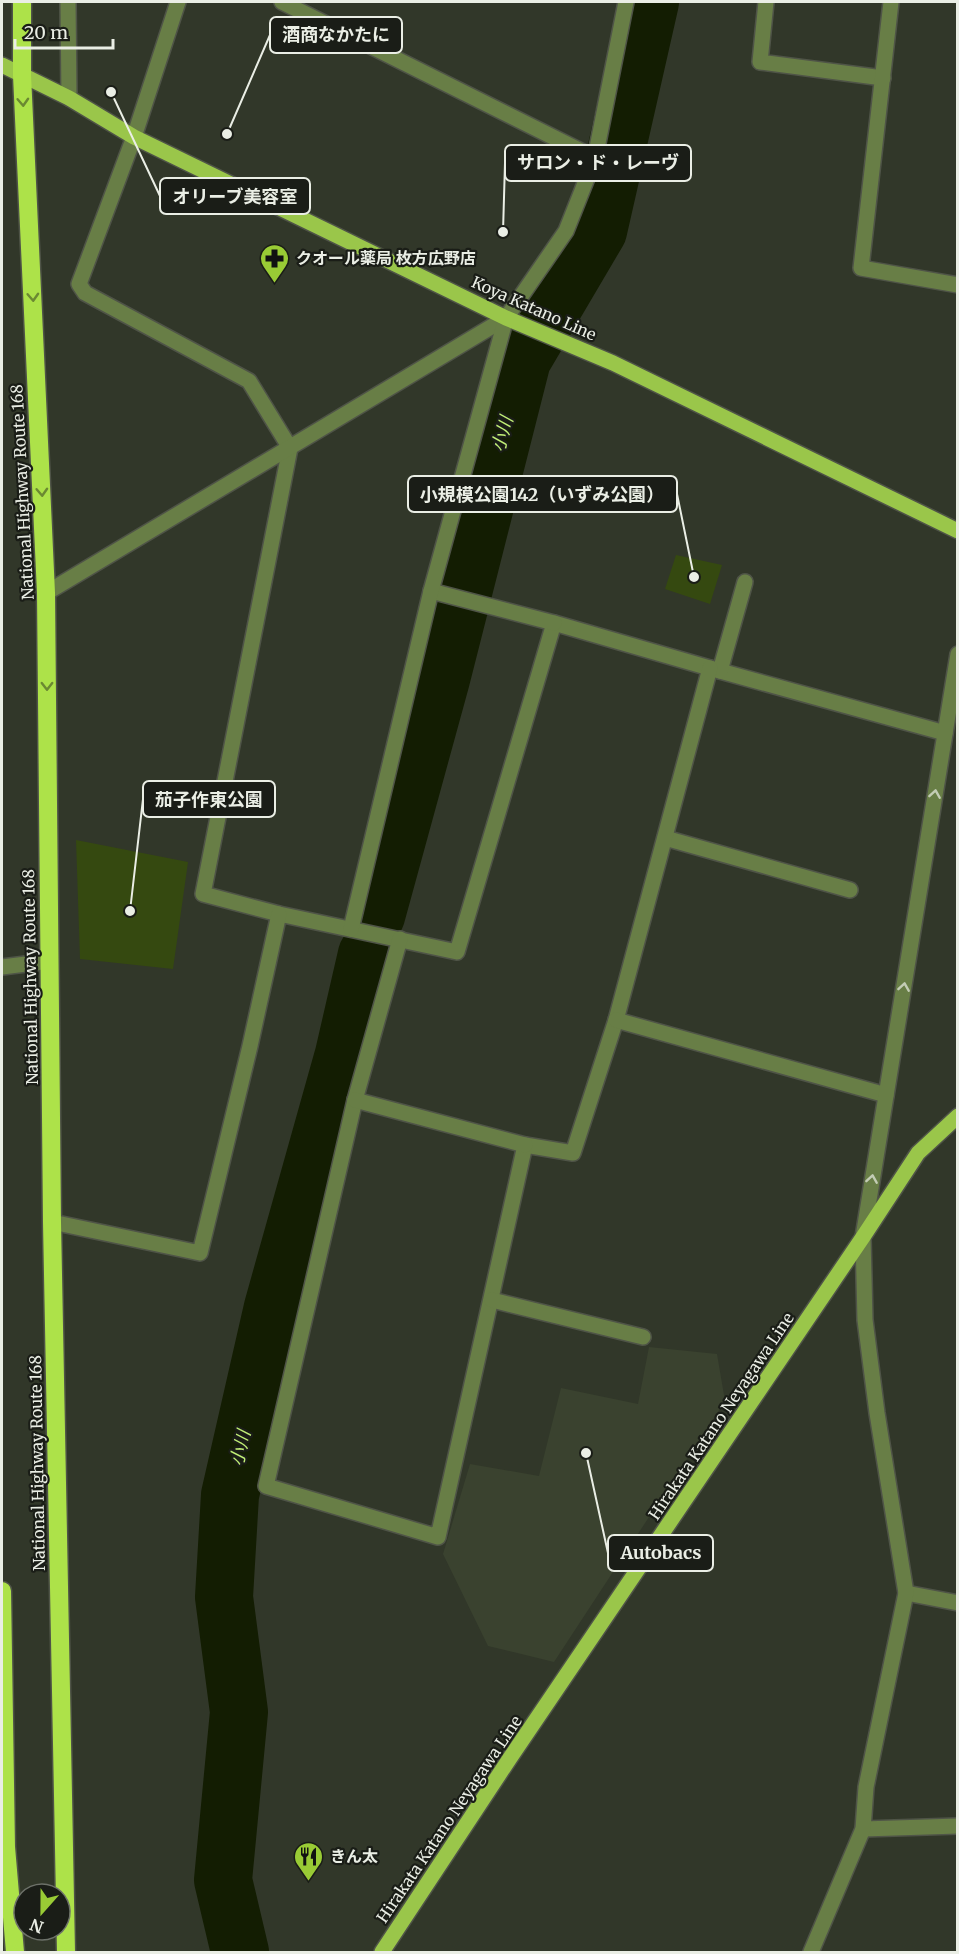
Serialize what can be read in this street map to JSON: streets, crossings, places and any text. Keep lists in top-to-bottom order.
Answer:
{
  "streets": {
    "highway": ["National Highway Route 168"],
    "main road": ["Koya Katano Line", "Hirakata Katano Neyagawa Line"]
  },
  "crossings": [
    ["Koya Katano Line", "National Highway Route 168"]
  ],
  "one_way": ["National Highway Route 168"],
  "water": ["小川"],
  "places": {
    "other": [
      "オリーブ美容室",
      "酒商なかたに",
      "サロン・ド・レーヴ",
      "小規模公園142（いずみ公園）",
      "茄子作東公園",
      "Autobacs"
    ],
    "pharmacy": ["クオール薬局 枚方広野店"],
    "restaurant": ["きん太"]
  },
  "scale_bar": "20 m",
  "north": "bottom"
}
